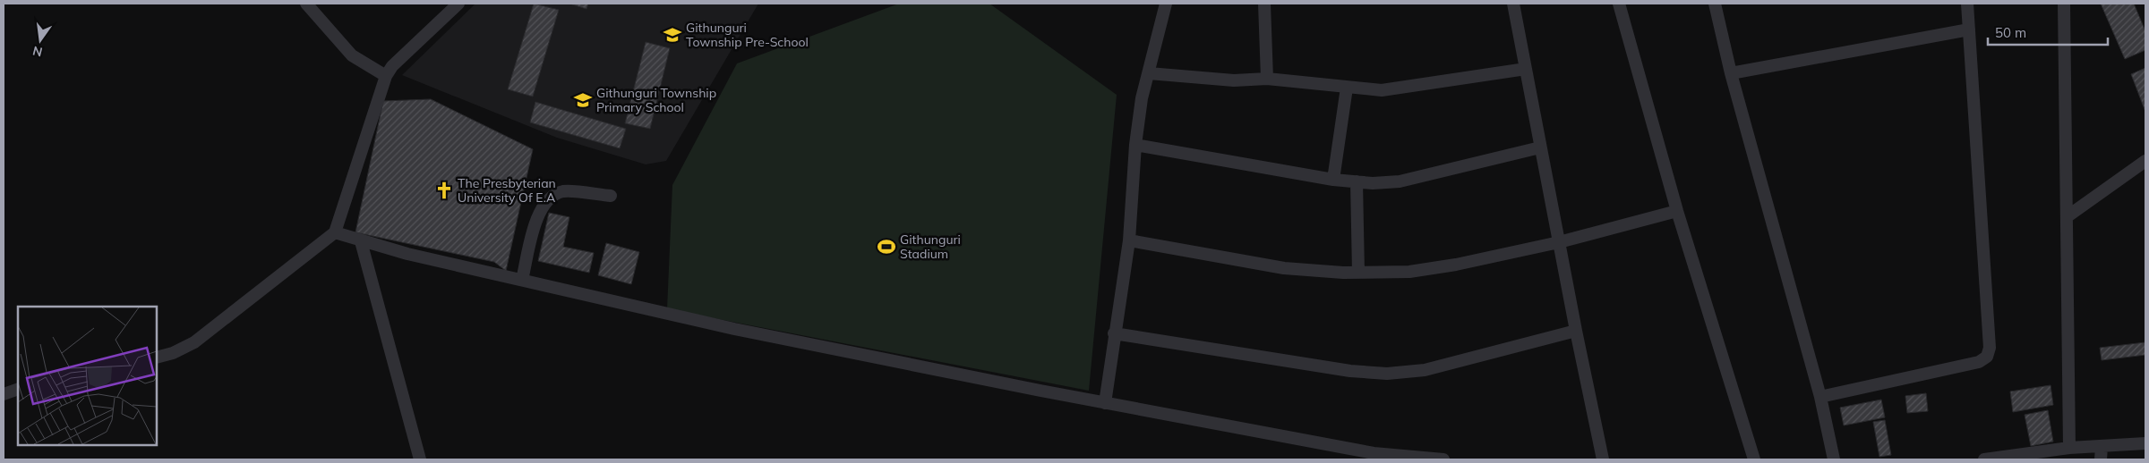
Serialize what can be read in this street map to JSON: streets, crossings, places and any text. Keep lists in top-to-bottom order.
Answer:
{
  "places": {
    "school or university": ["Githunguri Township Pre-School", "Githunguri Township Primary School"],
    "church": ["The Presbyterian University Of E.A"],
    "sports": ["Githunguri Stadium"]
  },
  "scale_bar": "50 m",
  "north": "bottom"
}
